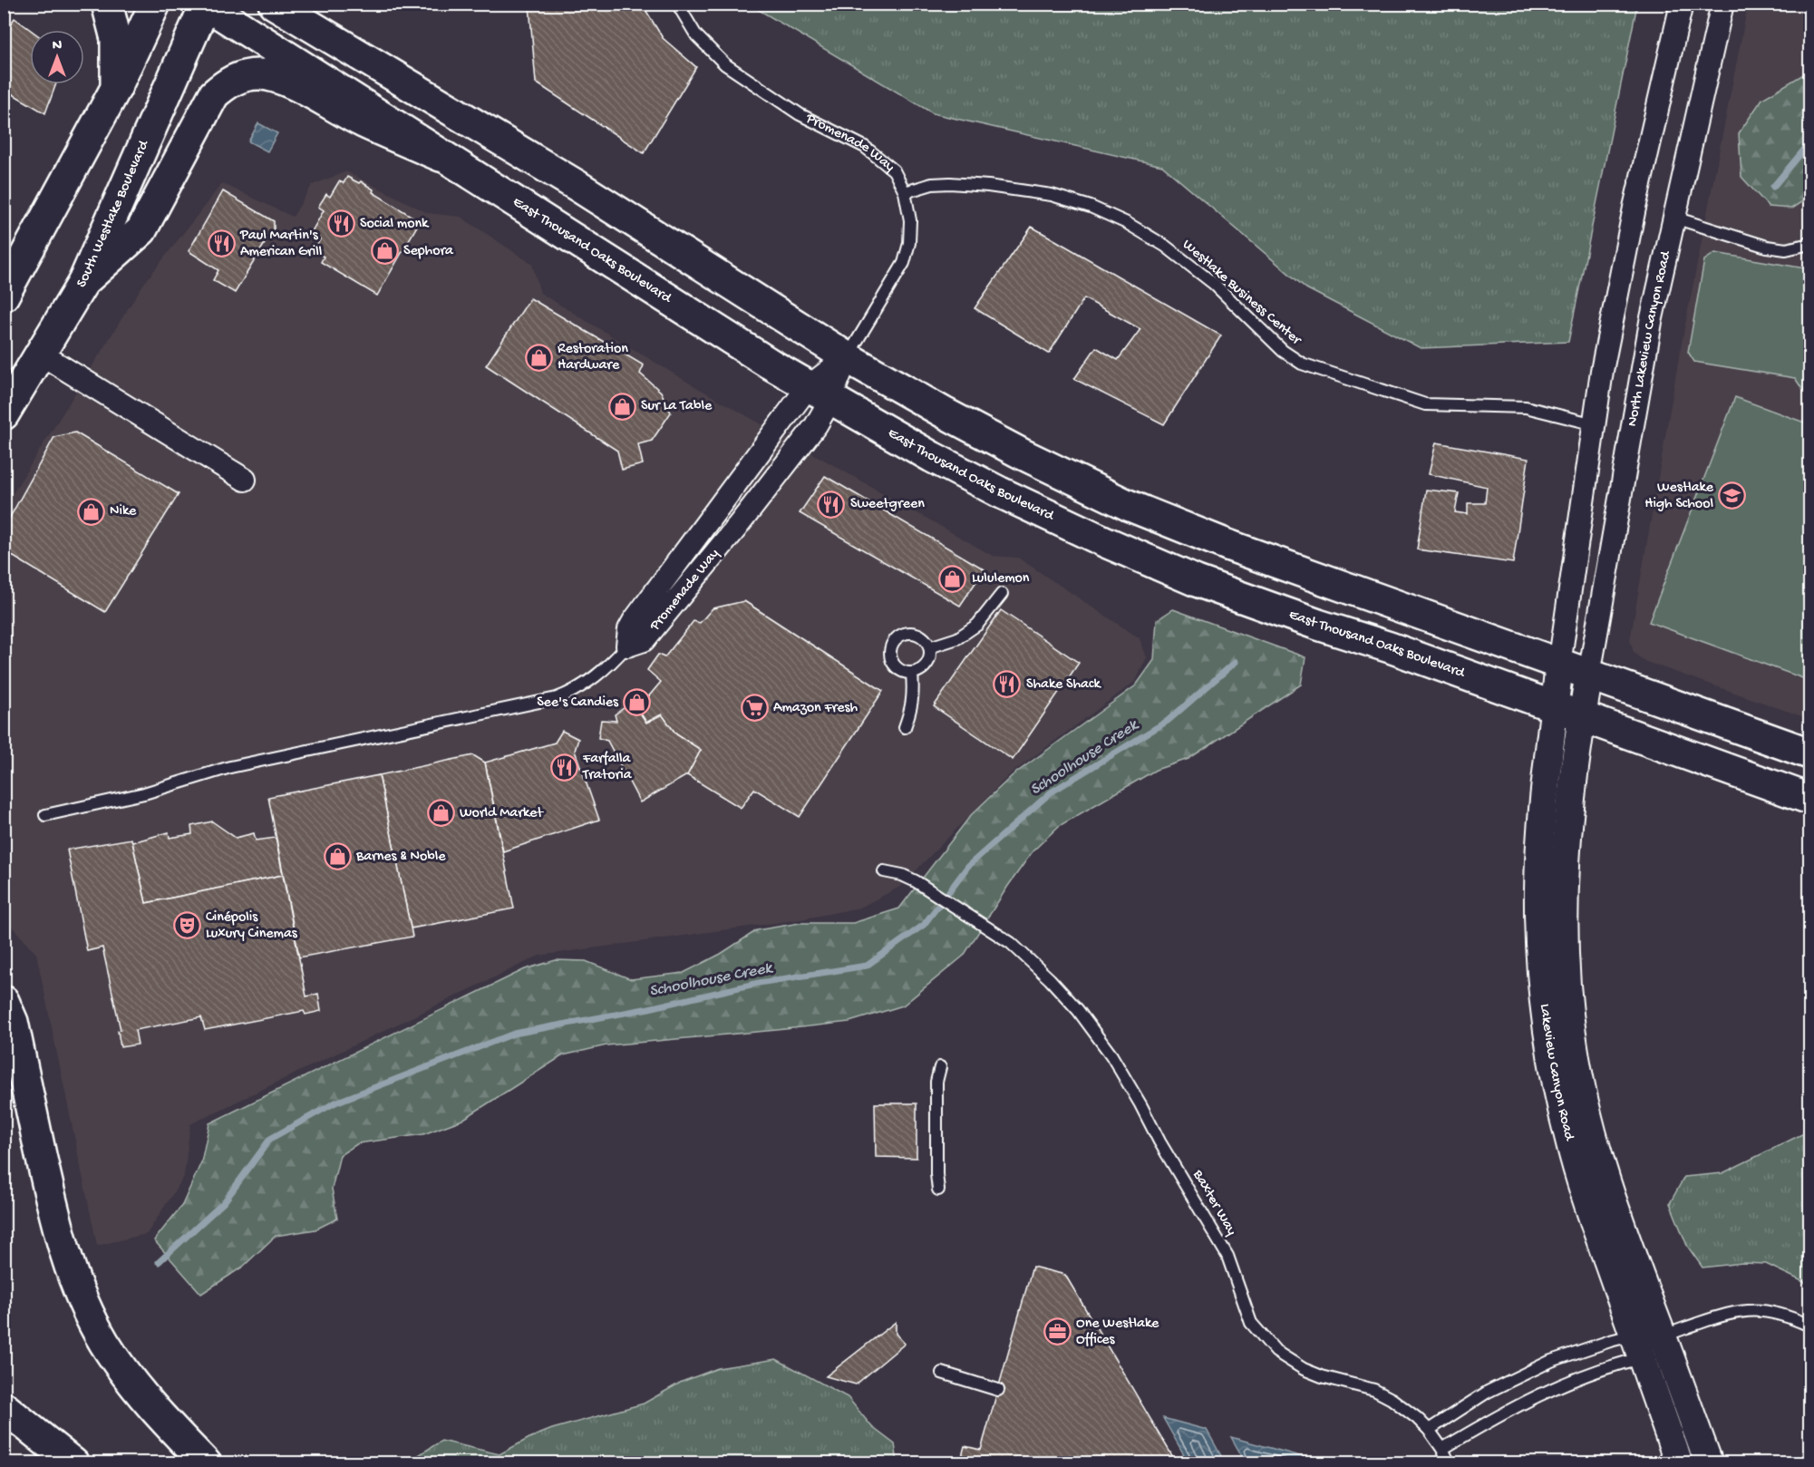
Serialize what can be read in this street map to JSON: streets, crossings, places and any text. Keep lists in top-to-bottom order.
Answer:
{
  "streets": {
    "main road": ["South Westlake Boulevard", "East Thousand Oaks Boulevard"],
    "street": ["Promenade Way", "North Lakeview Canyon Road", "Lakeview Canyon Road"],
    "lane": ["Westlake Business Center", "Baxter Way"]
  },
  "crossings": [
    ["Promenade Way", "East Thousand Oaks Boulevard"],
    ["Promenade Way", "Westlake Business Center"],
    ["South Westlake Boulevard", "East Thousand Oaks Boulevard"],
    ["East Thousand Oaks Boulevard", "Lakeview Canyon Road"],
    ["North Lakeview Canyon Road", "Lakeview Canyon Road"]
  ],
  "water": ["Schoolhouse Creek"],
  "places": {
    "restaurant": [
      "Social monk",
      "Paul Martin's American Grill",
      "Sweetgreen",
      "Shake Shack",
      "Farfalla Tratoria"
    ],
    "shop": [
      "Sephora",
      "Restoration Hardware",
      "Sur La Table",
      "Nike",
      "Lululemon",
      "See's Candies",
      "World Market",
      "Barnes & Noble"
    ],
    "school or university": ["Westlake High School"],
    "supermarket": ["Amazon Fresh"],
    "theatre": ["Cinépolis Luxury Cinemas"],
    "office": ["One Westlake Offices"]
  },
  "north": "top"
}
